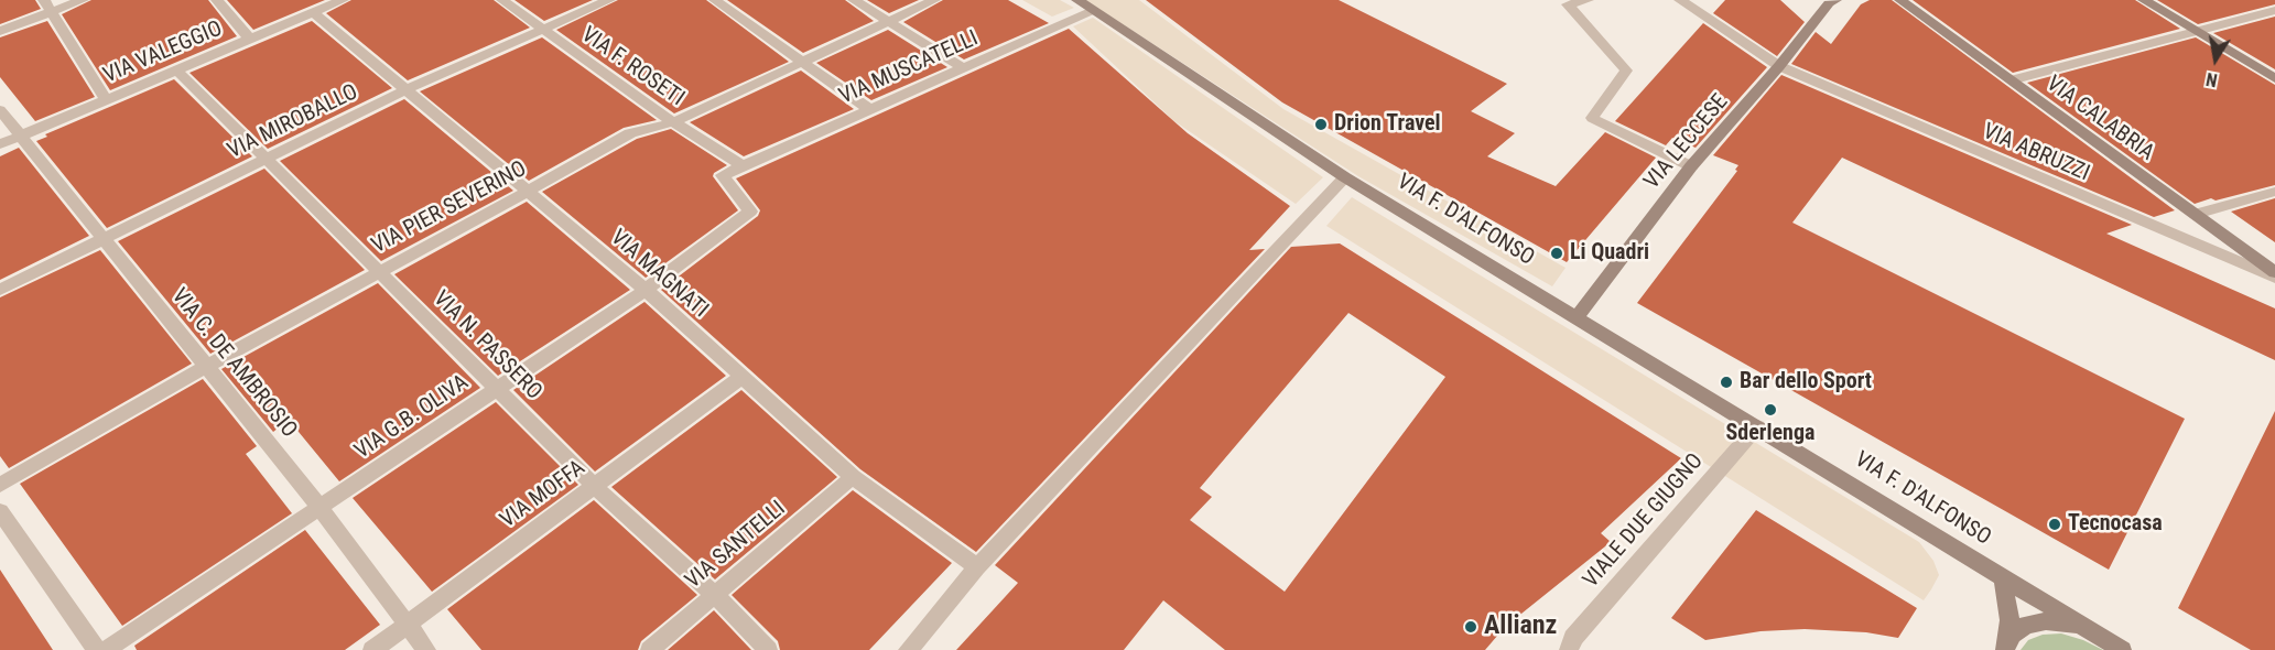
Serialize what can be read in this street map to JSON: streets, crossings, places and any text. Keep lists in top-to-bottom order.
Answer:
{
  "streets": {
    "street": [
      "VIA VALEGGIO",
      "VIA F. ROSETI",
      "VIA MUSCATELLI",
      "VIA CALABRIA",
      "VIA MIROBALLO",
      "VIA LECCESE",
      "VIA ABRUZZI",
      "VIA PIER SEVERINO",
      "VIA F. D'ALFONSO",
      "VIA MAGNATI",
      "VIA N. PASSERO",
      "VIA C. DE AMBROSIO",
      "VIA G.B. OLIVA",
      "VIA MOFFA",
      "VIALE DUE GIUGNO",
      "VIA SANTELLI"
    ]
  },
  "crossings": [
    ["VIA VALEGGIO", "VIA MAGNATI"],
    ["VIA VALEGGIO", "VIA N. PASSERO"],
    ["VIA VALEGGIO", "VIA C. DE AMBROSIO"],
    ["VIA F. ROSETI", "VIA MUSCATELLI"],
    ["VIA F. ROSETI", "VIA MIROBALLO"],
    ["VIA F. ROSETI", "VIA PIER SEVERINO"],
    ["VIA F. ROSETI", "VIA G.B. OLIVA"],
    ["VIA MUSCATELLI", "VIA F. D'ALFONSO"],
    ["VIA MUSCATELLI", "VIA G.B. OLIVA"],
    ["VIA MIROBALLO", "VIA MAGNATI"],
    ["VIA MIROBALLO", "VIA N. PASSERO"],
    ["VIA MIROBALLO", "VIA C. DE AMBROSIO"],
    ["VIA LECCESE", "VIA ABRUZZI"],
    ["VIA LECCESE", "VIA F. D'ALFONSO"],
    ["VIA PIER SEVERINO", "VIA MAGNATI"],
    ["VIA PIER SEVERINO", "VIA N. PASSERO"],
    ["VIA PIER SEVERINO", "VIA C. DE AMBROSIO"],
    ["VIA F. D'ALFONSO", "VIALE DUE GIUGNO"],
    ["VIA MAGNATI", "VIA G.B. OLIVA"],
    ["VIA MAGNATI", "VIA MOFFA"],
    ["VIA MAGNATI", "VIA SANTELLI"],
    ["VIA N. PASSERO", "VIA G.B. OLIVA"],
    ["VIA N. PASSERO", "VIA MOFFA"],
    ["VIA N. PASSERO", "VIA SANTELLI"],
    ["VIA C. DE AMBROSIO", "VIA G.B. OLIVA"],
    ["VIA C. DE AMBROSIO", "VIA MOFFA"]
  ],
  "places": [
    "Drion Travel",
    "Li Quadri",
    "Bar dello Sport",
    "Sderlenga",
    "Tecnocasa",
    "Allianz"
  ],
  "north": "bottom"
}
